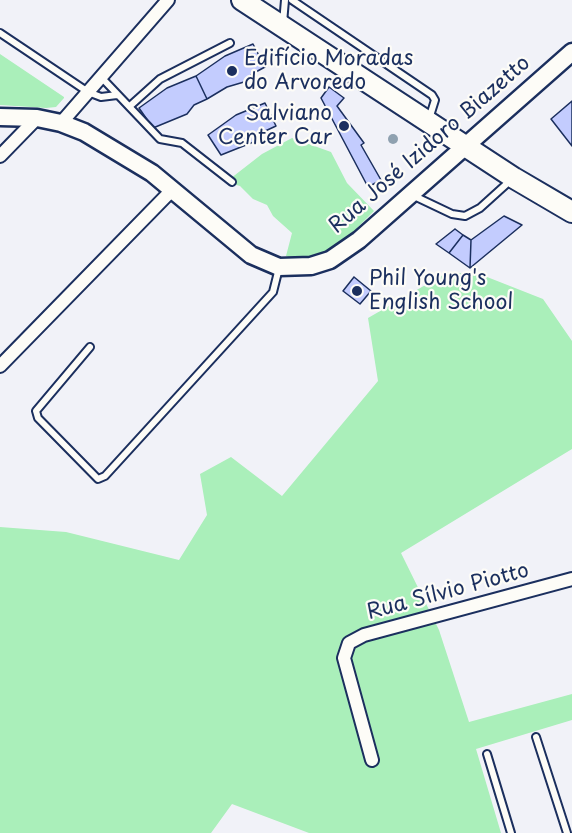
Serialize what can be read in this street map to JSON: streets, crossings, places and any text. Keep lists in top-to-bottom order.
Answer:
{
  "streets": {
    "street": ["Rua José Izidoro Biazetto", "Rua Sílvio Piotto"]
  },
  "places": ["Edifício Moradas do Arvoredo", "Salviano Center Car", "Phil Young's English School"]
}
